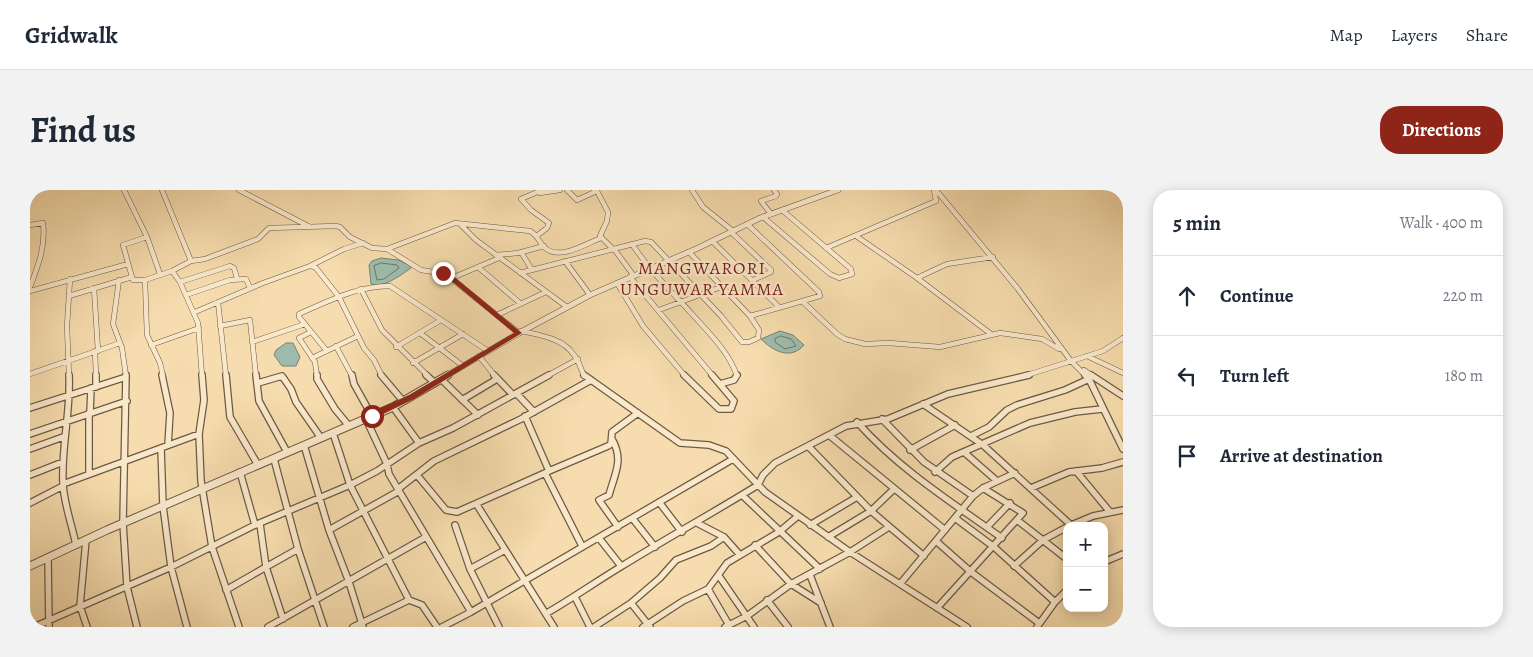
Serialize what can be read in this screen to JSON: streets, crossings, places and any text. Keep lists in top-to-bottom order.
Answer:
{
  "districts": ["MANGWARORI UNGUWAR YAMMA"],
  "page": {
    "header": "Gridwalk",
    "nav": ["Map", "Layers", "Share"],
    "title": "Find us",
    "buttons": "Directions",
    "heading": ["5 min", "Walk · 400 m"],
    "list": [
      ["Continue", "220 m"],
      ["Turn left", "180 m"],
      "Arrive at destination"
    ],
    "map_buttons": ["+", "−"]
  }
}
